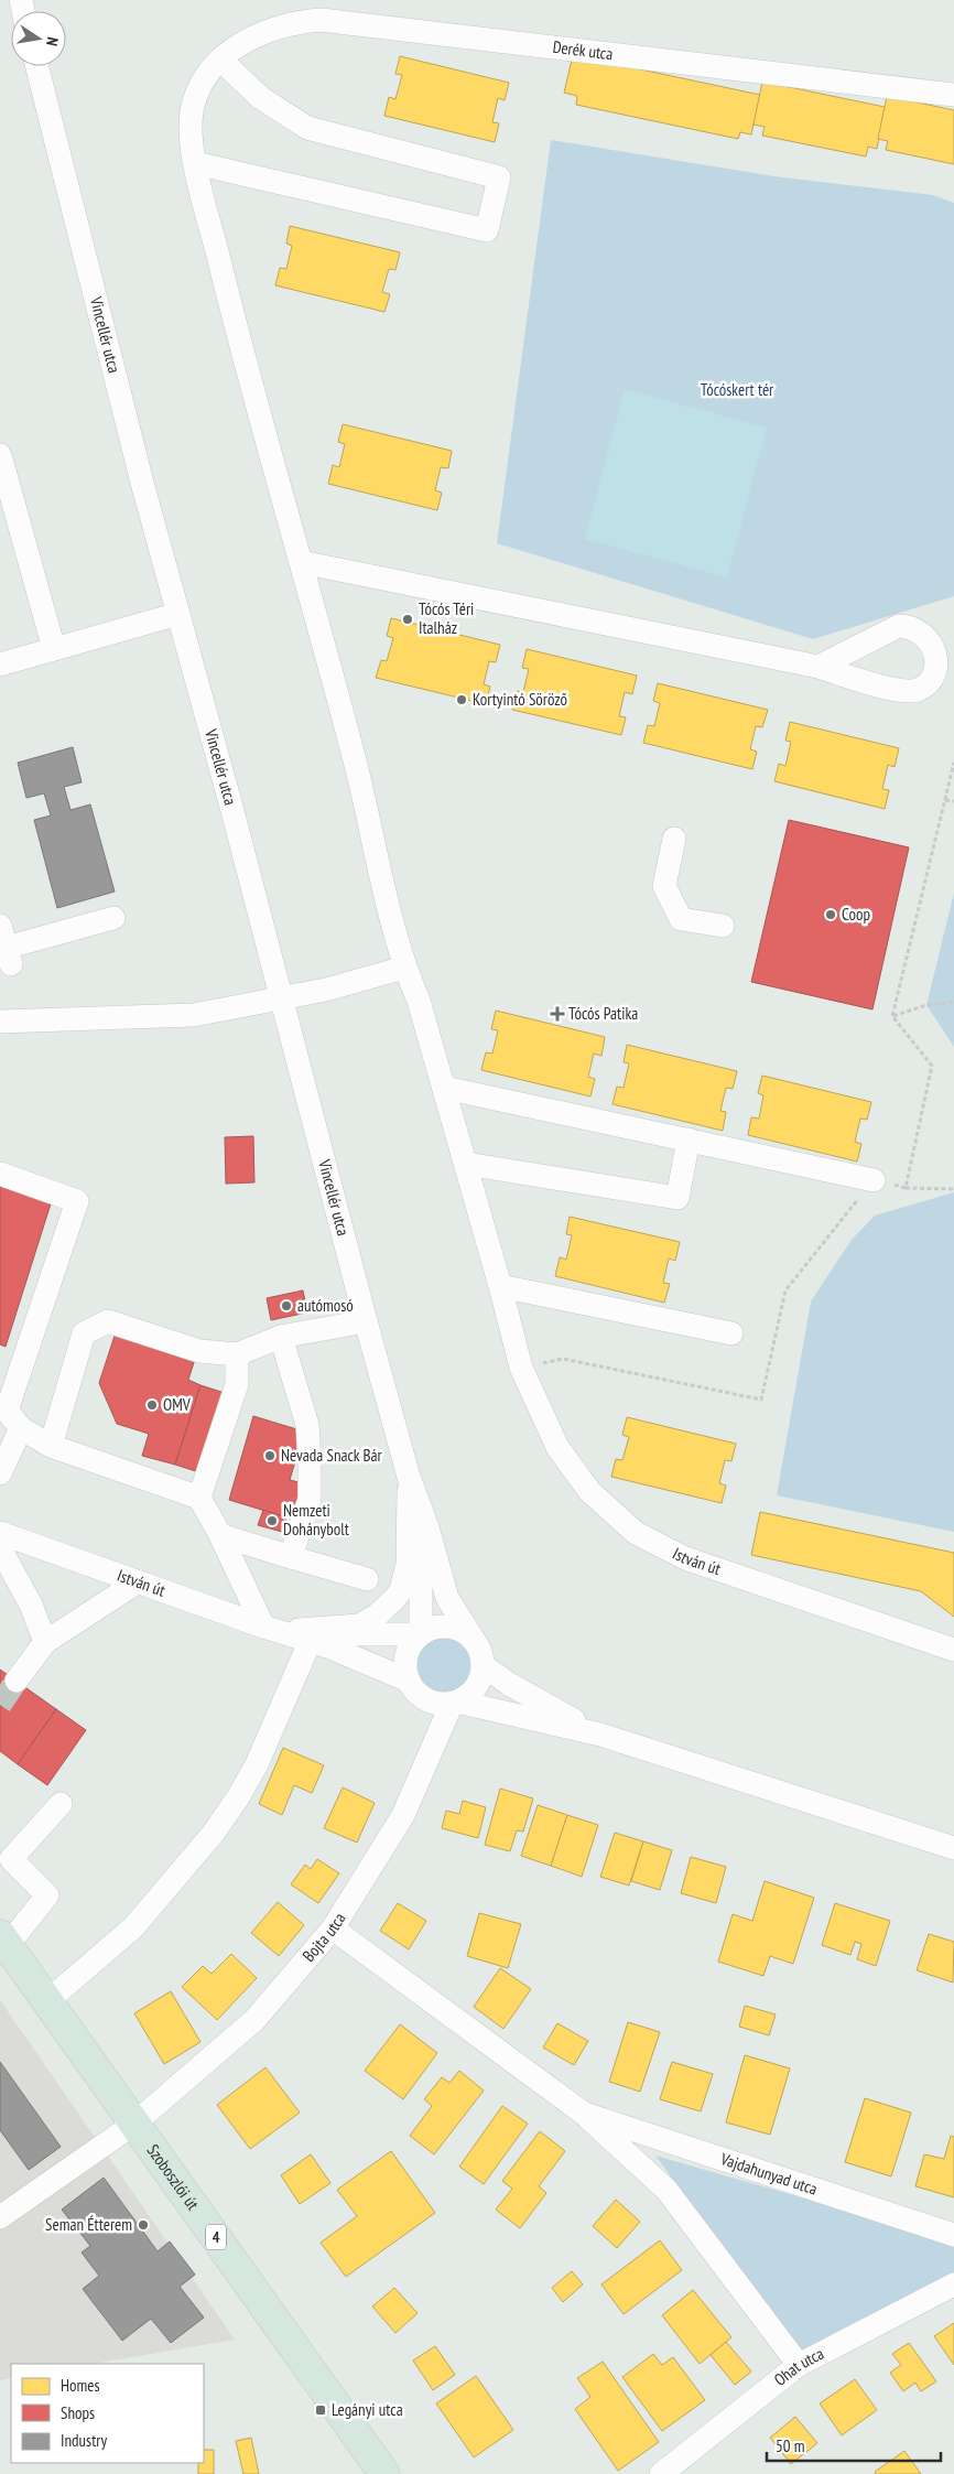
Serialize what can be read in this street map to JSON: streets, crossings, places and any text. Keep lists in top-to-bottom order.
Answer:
{
  "streets": {
    "main road": ["Szoboszlói út", "4"],
    "street": [
      "Derék utca",
      "Vincellér utca",
      "István út",
      "Bojta utca",
      "Vajdahunyad utca",
      "Ohat utca"
    ]
  },
  "crossings": [
    ["Vincellér utca", "István út"],
    ["Vincellér utca", "Bojta utca"],
    ["István út", "Bojta utca"],
    ["Bojta utca", "Vajdahunyad utca"],
    ["Bojta utca", "Szoboszlói út"],
    ["Vajdahunyad utca", "Ohat utca"]
  ],
  "parks": ["Tócóskert tér"],
  "places": {
    "other": [
      "Tócós Téri Italház",
      "Kortyintó Söröző",
      "Coop",
      "autómosó",
      "OMV",
      "Nevada Snack Bár",
      "Nemzeti Dohánybolt",
      "Seman Étterem"
    ],
    "health": ["Tócós Patika"],
    "transit": ["Legányi utca"]
  },
  "legend": ["Homes", "Shops", "Industry"],
  "scale_bar": "50 m",
  "north": "right"
}
